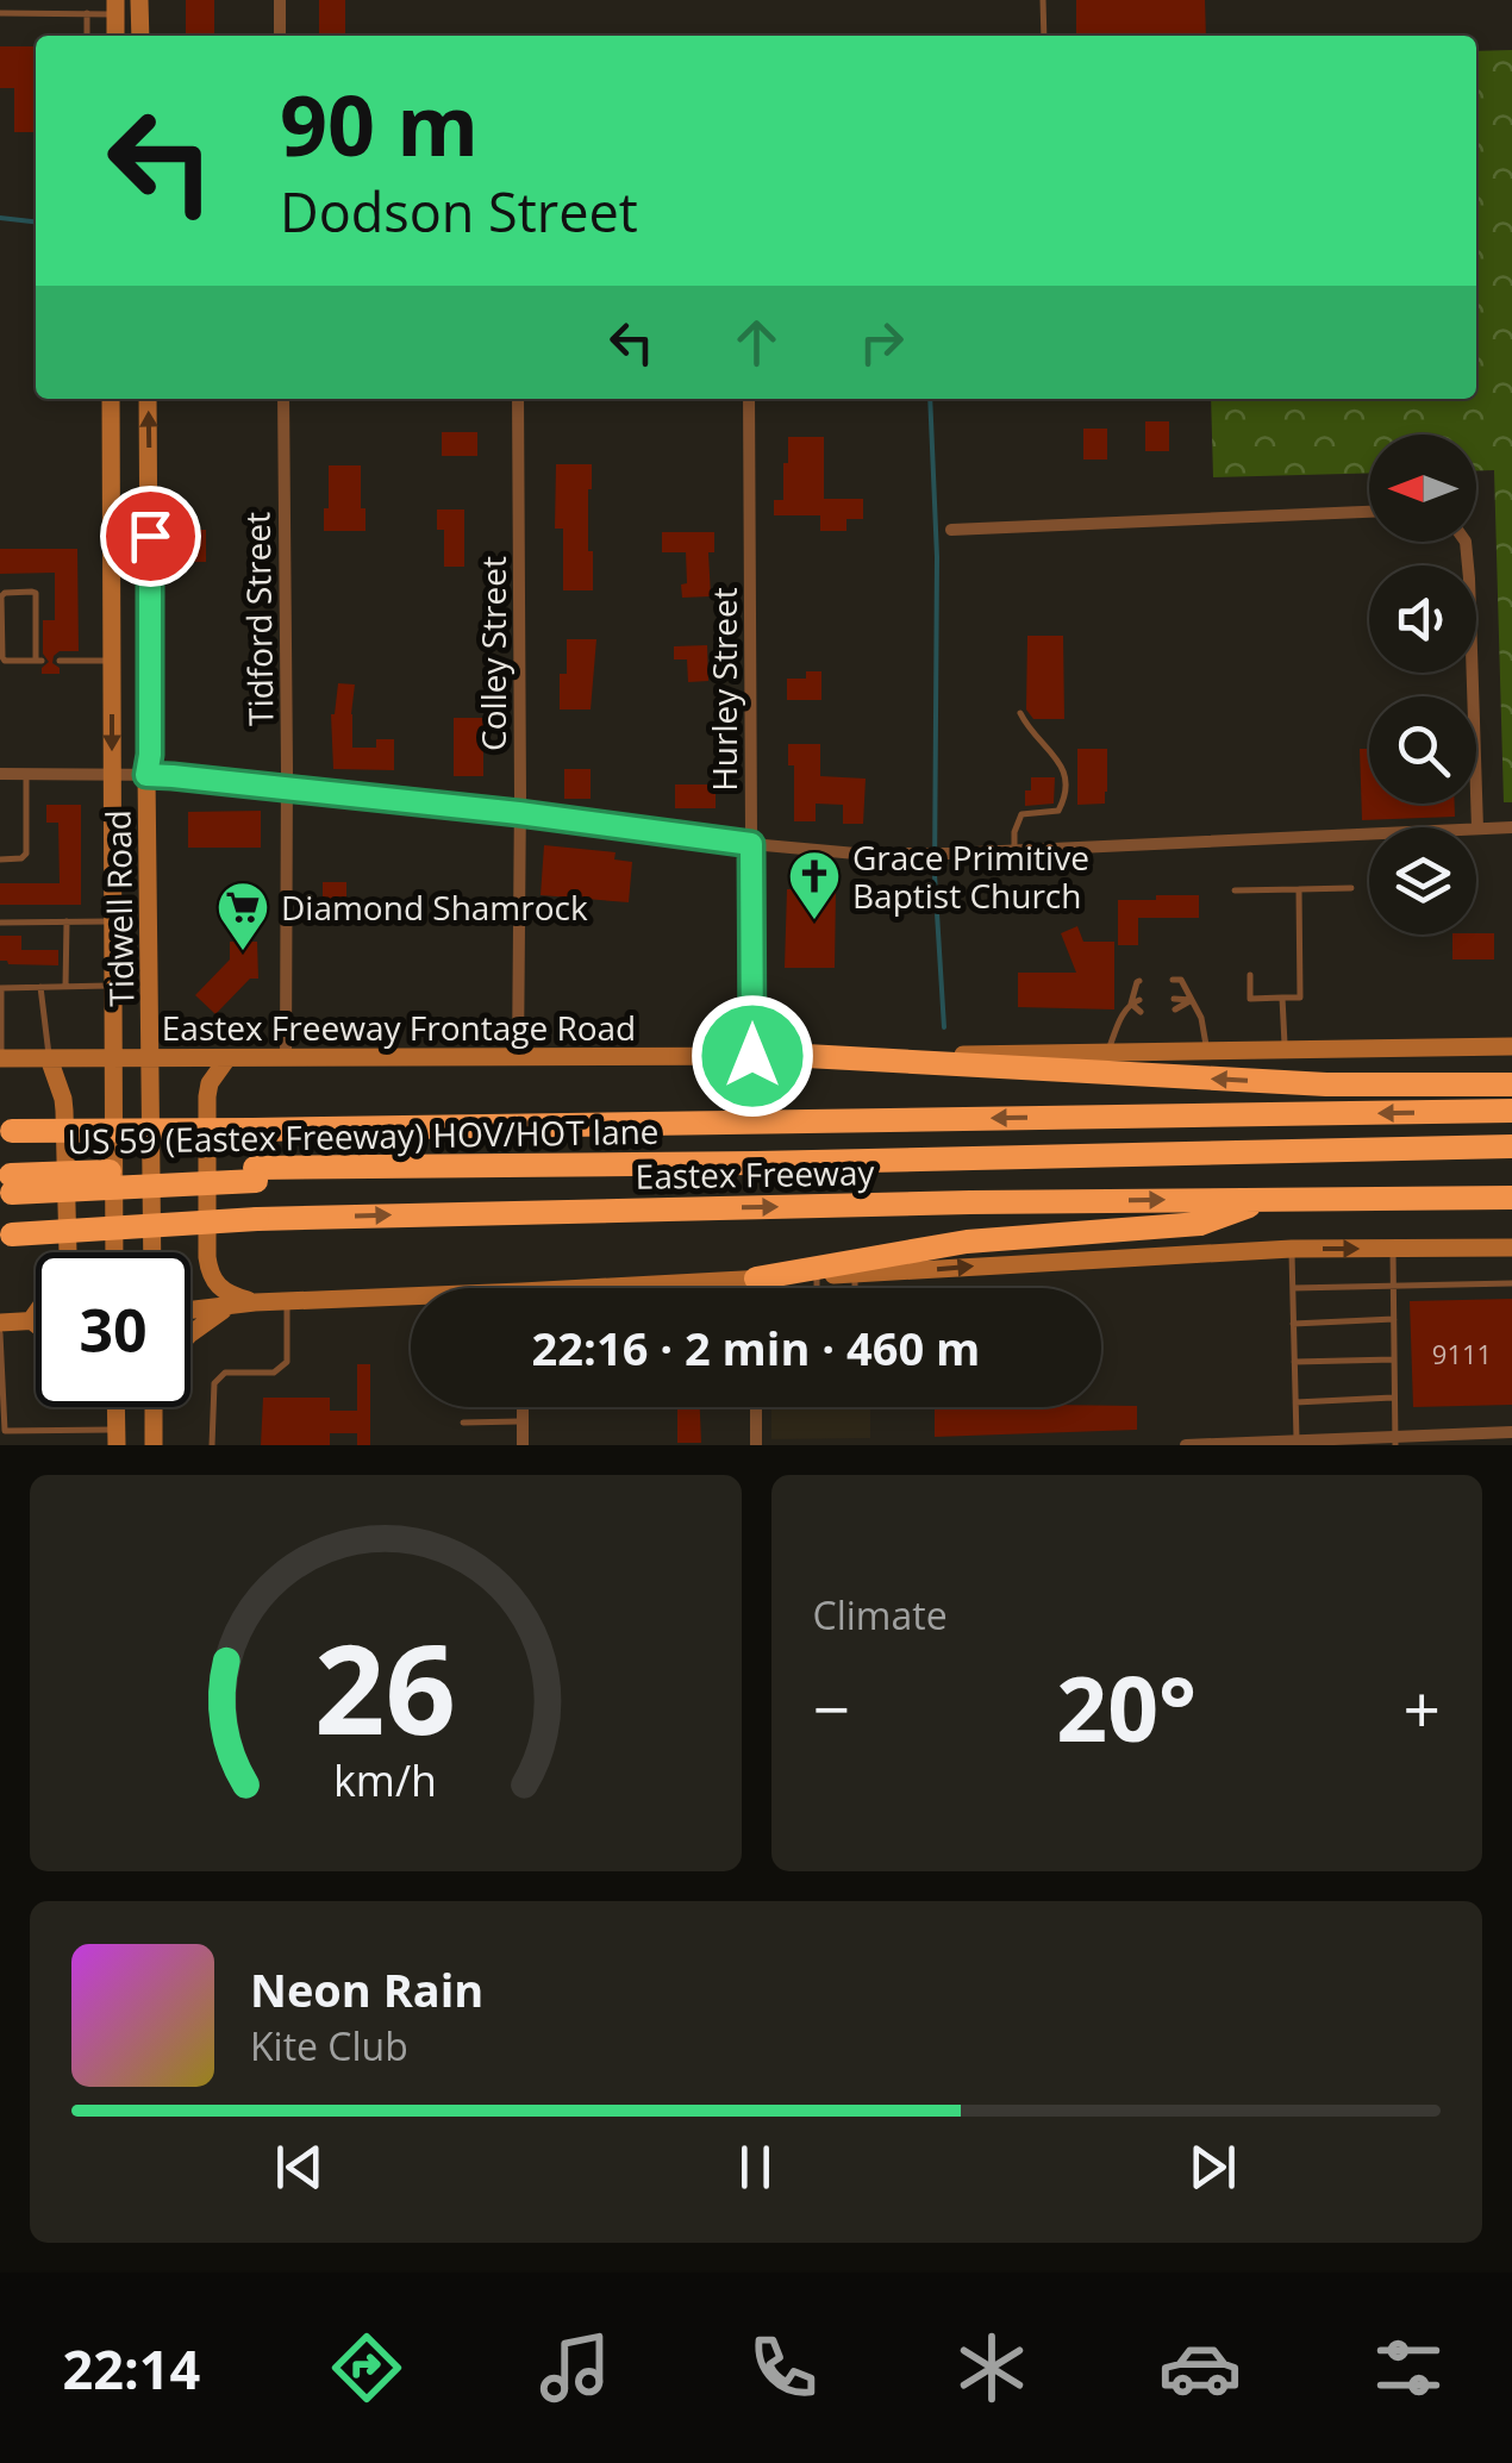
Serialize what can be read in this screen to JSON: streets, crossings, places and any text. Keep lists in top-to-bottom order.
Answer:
{
  "streets": {
    "highway": ["US 59 (Eastex Freeway) HOV/HOT lane", "Eastex Freeway"],
    "main road": ["Tidwell Road", "Eastex Freeway Frontage Road"],
    "street": ["Tidford Street", "Colley Street", "Hurley Street"]
  },
  "crossings": [
    ["Tidford Street", "Eastex Freeway Frontage Road"],
    ["Colley Street", "Eastex Freeway Frontage Road"],
    ["Hurley Street", "Eastex Freeway Frontage Road"],
    ["Tidwell Road", "Eastex Freeway Frontage Road"]
  ],
  "places": {
    "church": ["Grace Primitive Baptist Church"],
    "supermarket": ["Diamond Shamrock"]
  },
  "house_numbers": ["9111"],
  "north": "left",
  "page": {
    "turn": ["90 m", "Dodson Street"],
    "limit": "30",
    "trip": "22:16 · 2 min · 460 m",
    "tile": "Climate",
    "heat": ["−", "20°", "+"],
    "song": ["Neon Rain", "Kite Club"],
    "tabs": "22:14",
    "gauge": ["26", "km/h"]
  }
}
